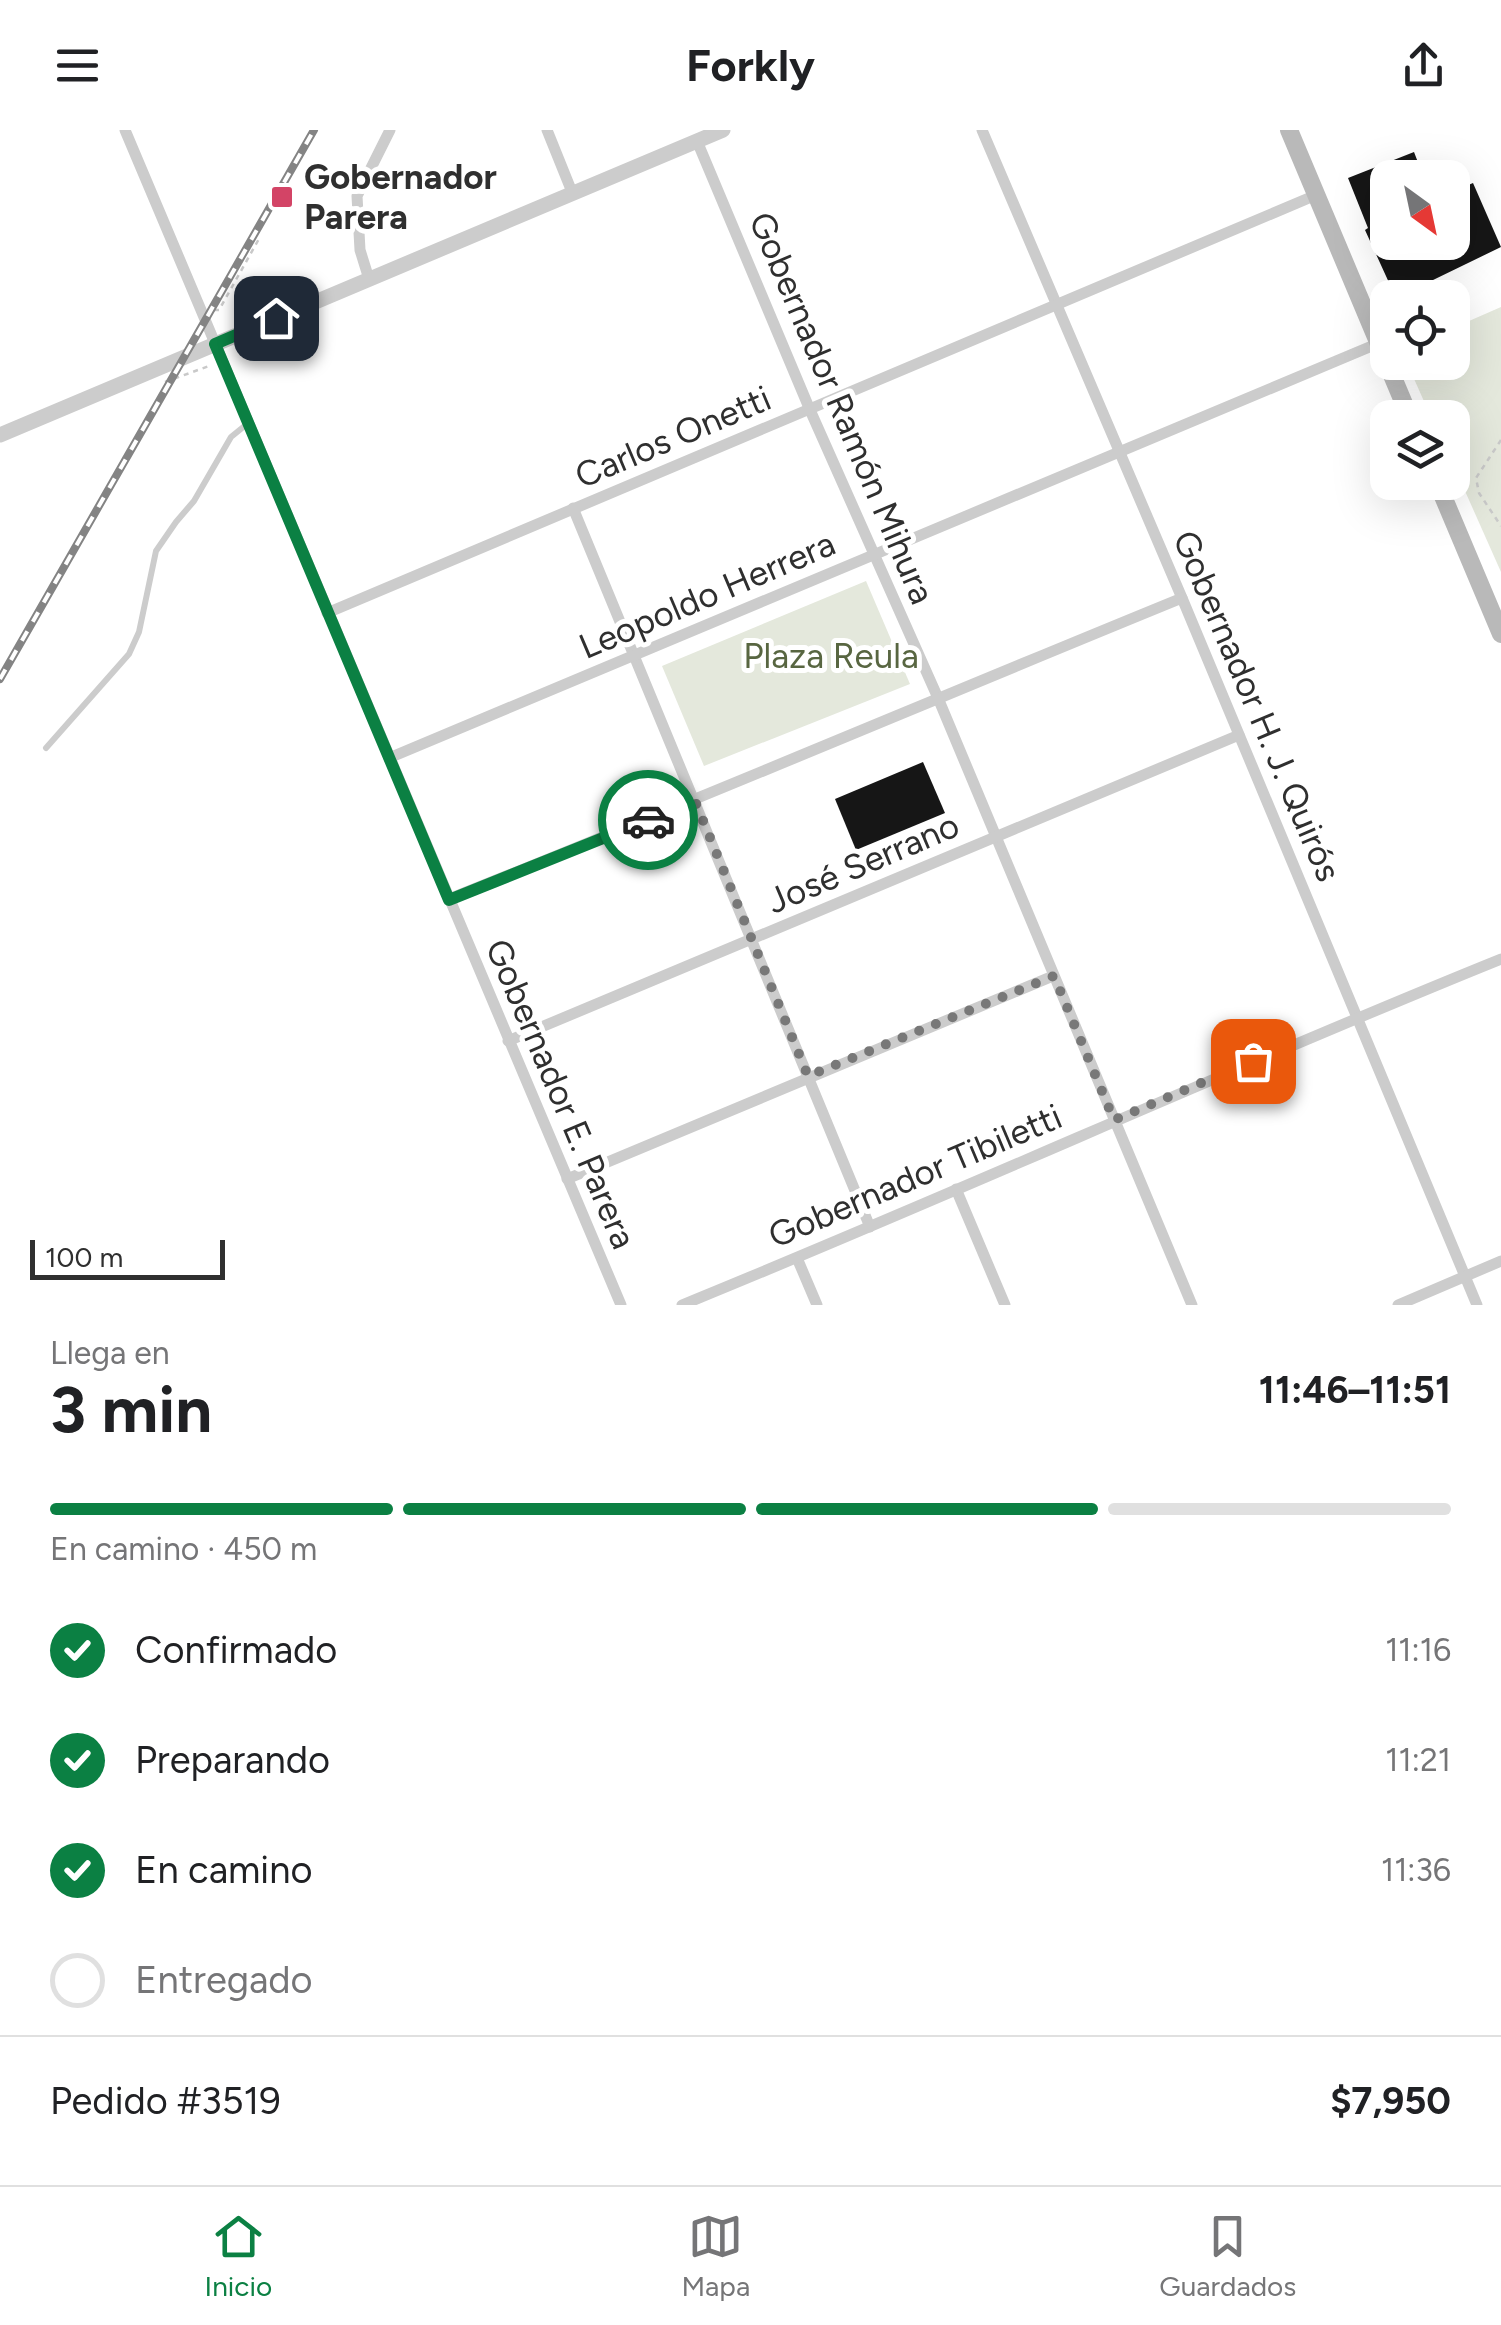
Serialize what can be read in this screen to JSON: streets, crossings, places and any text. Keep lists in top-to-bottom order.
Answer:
{
  "streets": {
    "street": [
      "Gobernador Ramón Mihura",
      "Carlos Onetti",
      "Leopoldo Herrera",
      "Gobernador H. J. Quirós",
      "José Serrano",
      "Gobernador E. Parera",
      "Gobernador Tibiletti"
    ]
  },
  "crossings": [
    ["Gobernador Ramón Mihura", "Carlos Onetti"],
    ["Gobernador Ramón Mihura", "Leopoldo Herrera"],
    ["Gobernador Ramón Mihura", "José Serrano"],
    ["Gobernador Ramón Mihura", "Gobernador Tibiletti"],
    ["Carlos Onetti", "Gobernador H. J. Quirós"],
    ["Carlos Onetti", "Gobernador E. Parera"],
    ["Leopoldo Herrera", "Gobernador H. J. Quirós"],
    ["Leopoldo Herrera", "Gobernador E. Parera"],
    ["Gobernador H. J. Quirós", "José Serrano"],
    ["Gobernador H. J. Quirós", "Gobernador Tibiletti"],
    ["José Serrano", "Gobernador E. Parera"]
  ],
  "parks": ["Plaza Reula"],
  "places": {
    "transit": ["Gobernador Parera"]
  },
  "scale_bar": "100 m",
  "north": "bottom right",
  "page": {
    "header": "Forkly",
    "scale": "100 m",
    "heading": ["3 min", "Llega en", "11:46–11:51"],
    "panel": ["Pedido #3519", "$7,950"],
    "bar": "En camino · 450 m",
    "list": [
      ["Confirmado", "11:16"],
      ["Preparando", "11:21"],
      ["En camino", "11:36"],
      "Entregado"
    ],
    "tabs": ["Inicio", "Mapa", "Guardados"]
  }
}
